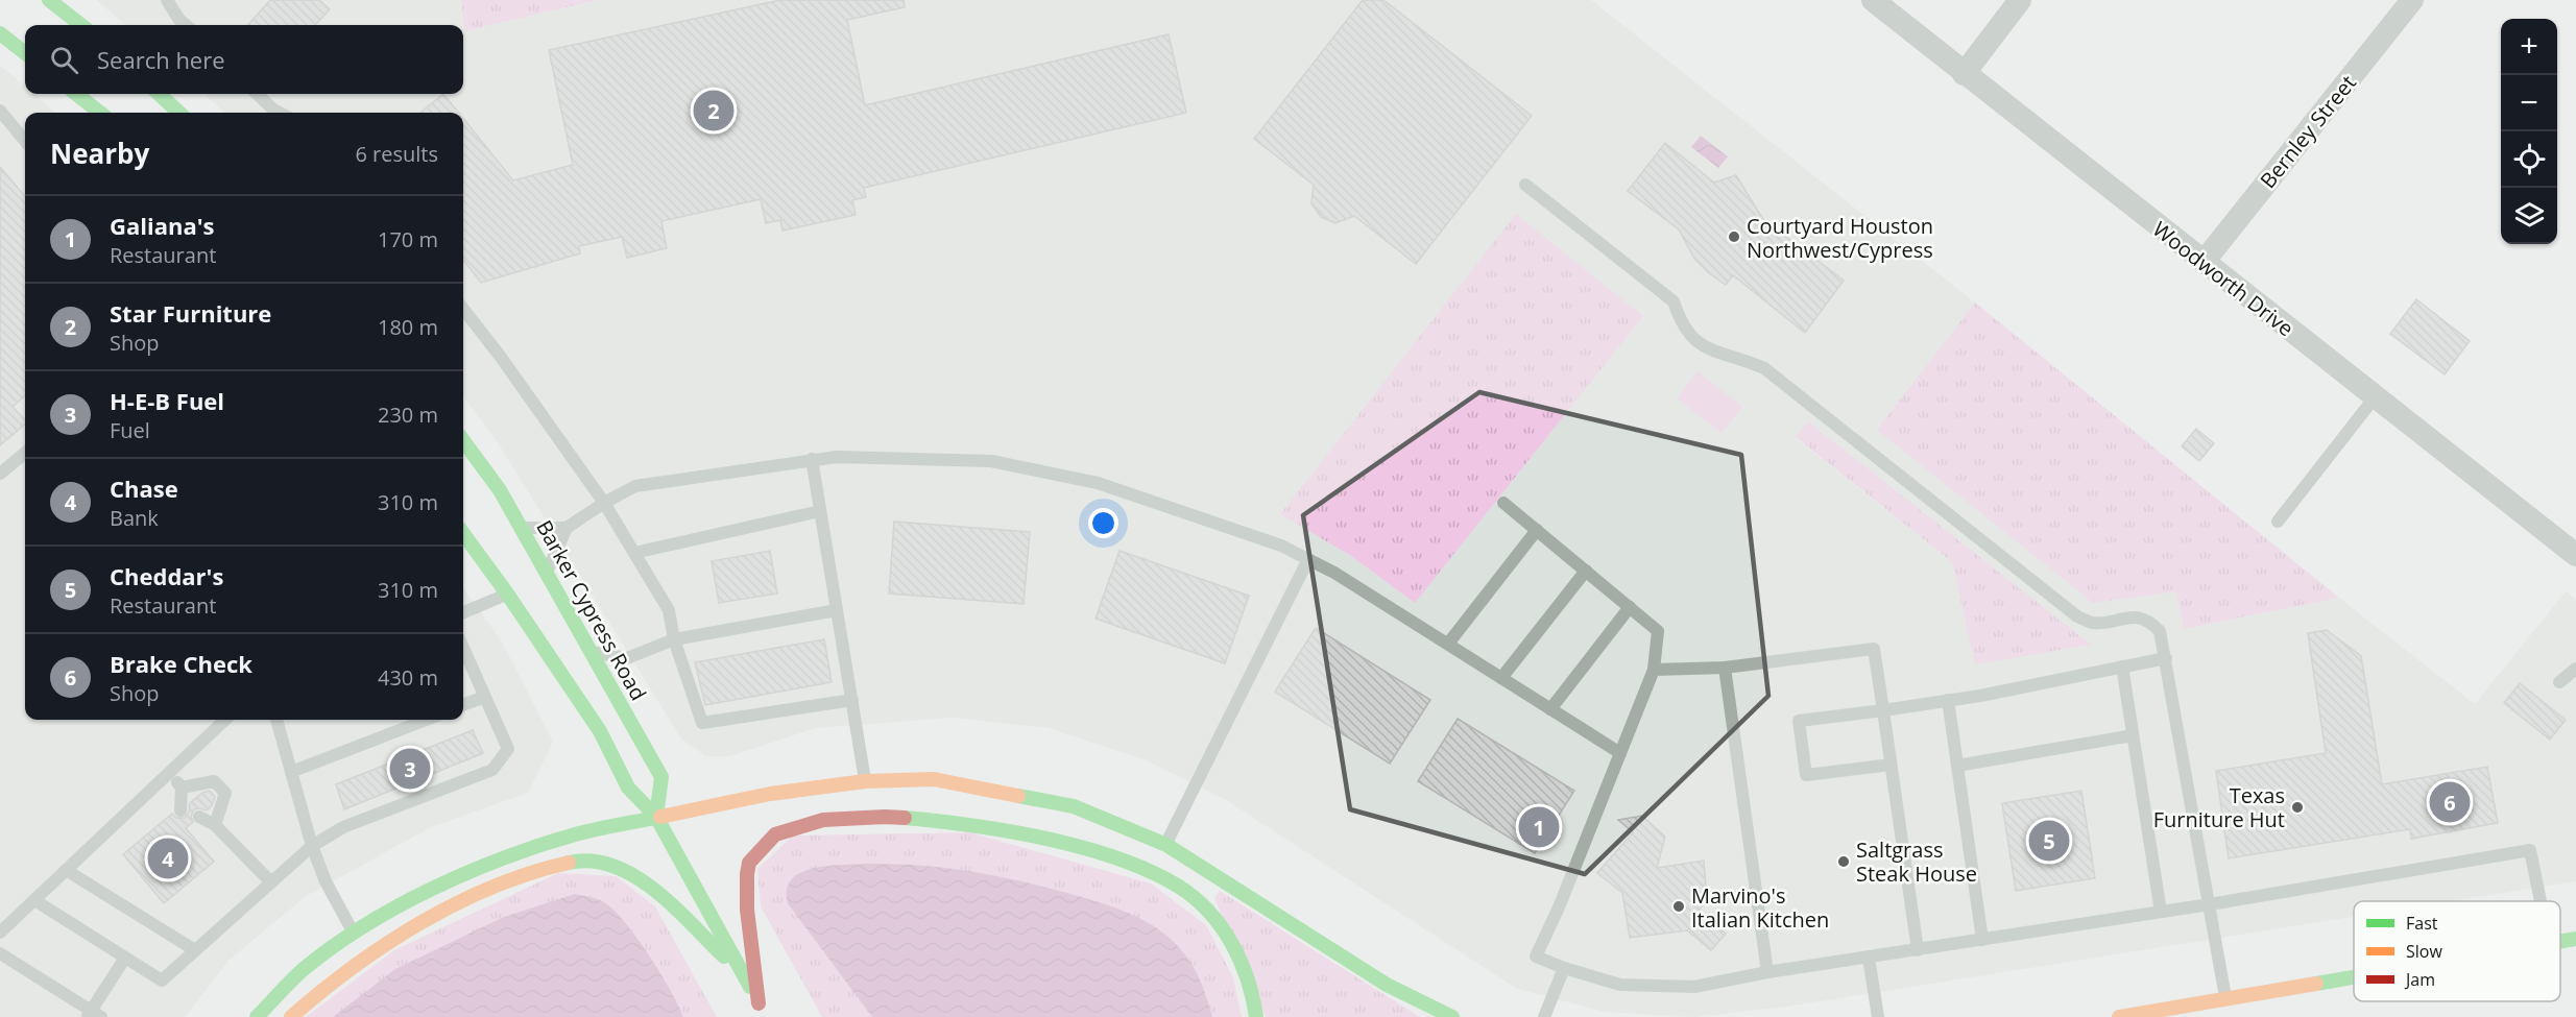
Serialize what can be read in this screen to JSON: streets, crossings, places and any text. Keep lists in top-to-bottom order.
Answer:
{
  "streets": {
    "main road": ["Barker Cypress Road"],
    "street": ["Bernley Street", "Woodworth Drive"]
  },
  "crossings": [
    ["Bernley Street", "Woodworth Drive"]
  ],
  "places": [
    "Courtyard Houston Northwest/Cypress",
    "Texas Furniture Hut",
    "Saltgrass Steak House",
    "Marvino's Italian Kitchen"
  ],
  "legend": ["Fast", "Slow", "Jam"],
  "page": {
    "map_buttons": ["+", "−"],
    "search": "Search here",
    "pins": [
      "2",
      "3",
      "6",
      "1",
      "5",
      "4"
    ],
    "heading": ["Nearby", "6 results"],
    "list": [
      {
        "mark": "1",
        "name": "Galiana's",
        "note": "Restaurant",
        "value": "170 m"
      },
      {
        "mark": "2",
        "name": "Star Furniture",
        "note": "Shop",
        "value": "180 m"
      },
      {
        "mark": "3",
        "name": "H-E-B Fuel",
        "note": "Fuel",
        "value": "230 m"
      },
      {
        "mark": "4",
        "name": "Chase",
        "note": "Bank",
        "value": "310 m"
      },
      {
        "mark": "5",
        "name": "Cheddar's",
        "note": "Restaurant",
        "value": "310 m"
      },
      {
        "mark": "6",
        "name": "Brake Check",
        "note": "Shop",
        "value": "430 m"
      }
    ]
  }
}
